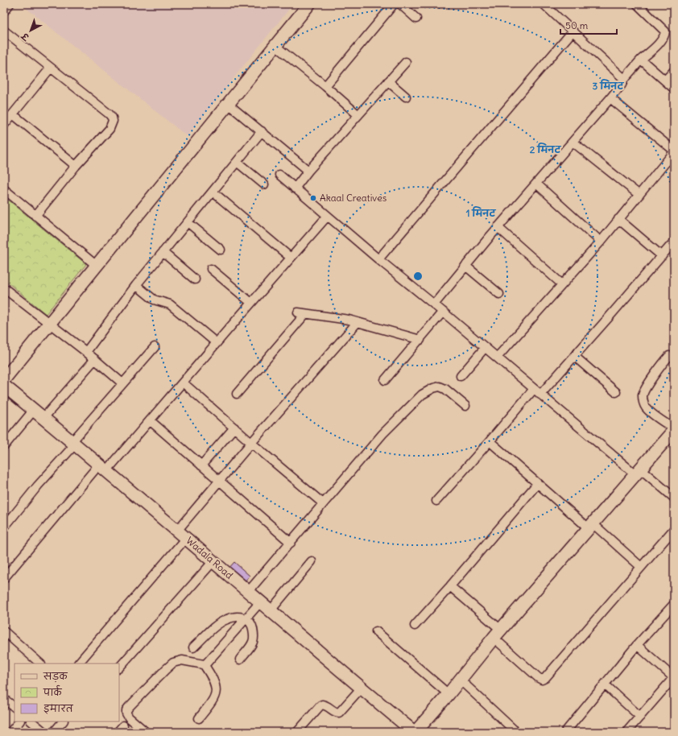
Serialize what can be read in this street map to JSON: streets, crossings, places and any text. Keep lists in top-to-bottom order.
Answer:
{
  "streets": {
    "street": ["Wadala Road"]
  },
  "places": ["Akaal Creatives"],
  "legend": ["सड़क", "पार्क", "इमारत"],
  "scale_bar": "50 m",
  "north": "bottom left",
  "rings": ["3 मिनट", "2 मिनट", "1 मिनट"]
}
